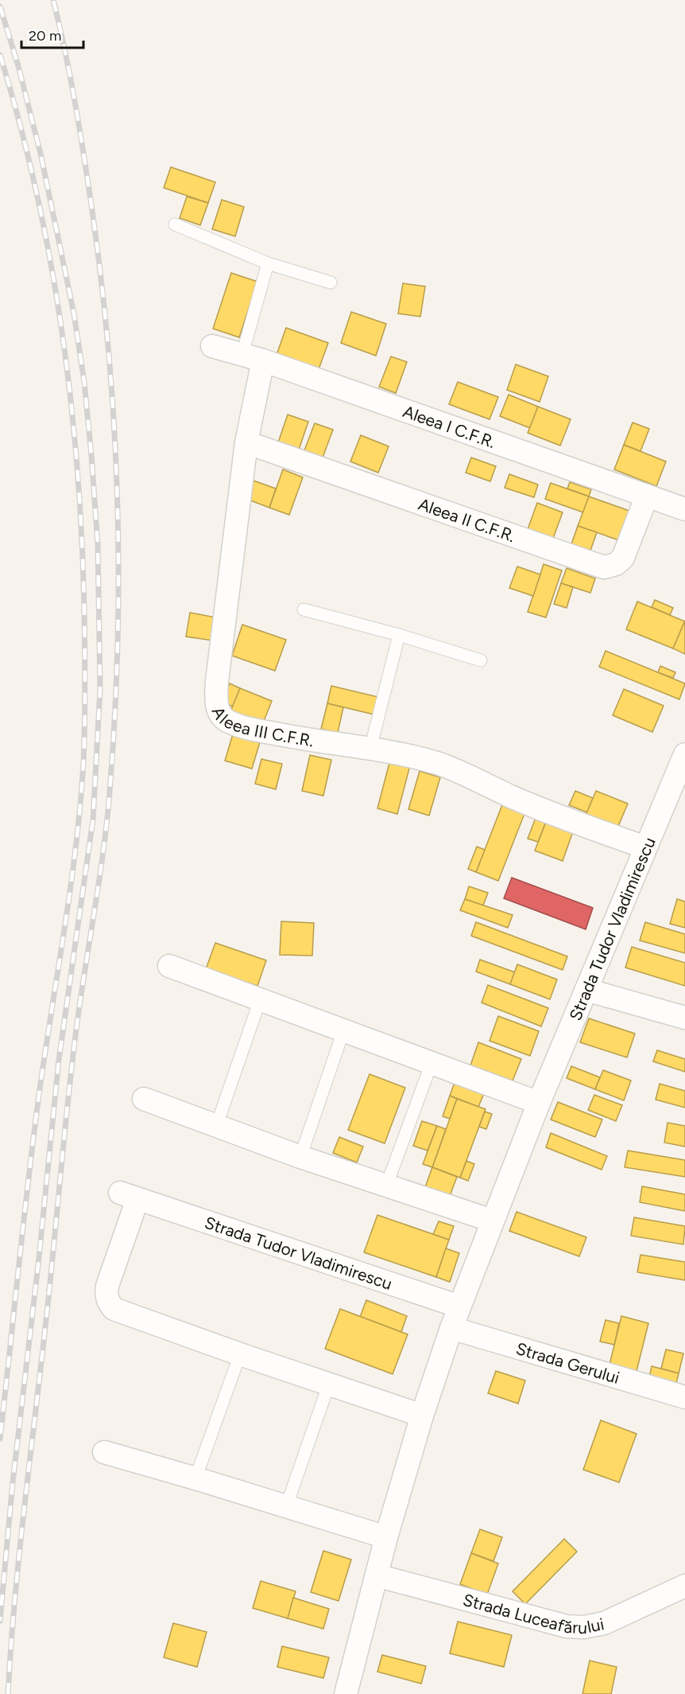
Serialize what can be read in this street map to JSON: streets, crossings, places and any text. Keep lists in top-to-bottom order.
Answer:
{
  "streets": {
    "street": [
      "Aleea I C.F.R.",
      "Aleea II C.F.R.",
      "Aleea III C.F.R.",
      "Strada Tudor Vladimirescu",
      "Strada Gerului",
      "Strada Luceafărului"
    ]
  },
  "crossings": [
    ["Aleea I C.F.R.", "Aleea II C.F.R."],
    ["Aleea I C.F.R.", "Aleea III C.F.R."],
    ["Aleea II C.F.R.", "Aleea III C.F.R."],
    ["Aleea III C.F.R.", "Strada Tudor Vladimirescu"],
    ["Strada Tudor Vladimirescu", "Strada Gerului"],
    ["Strada Tudor Vladimirescu", "Strada Luceafărului"]
  ],
  "scale_bar": "20 m"
}
